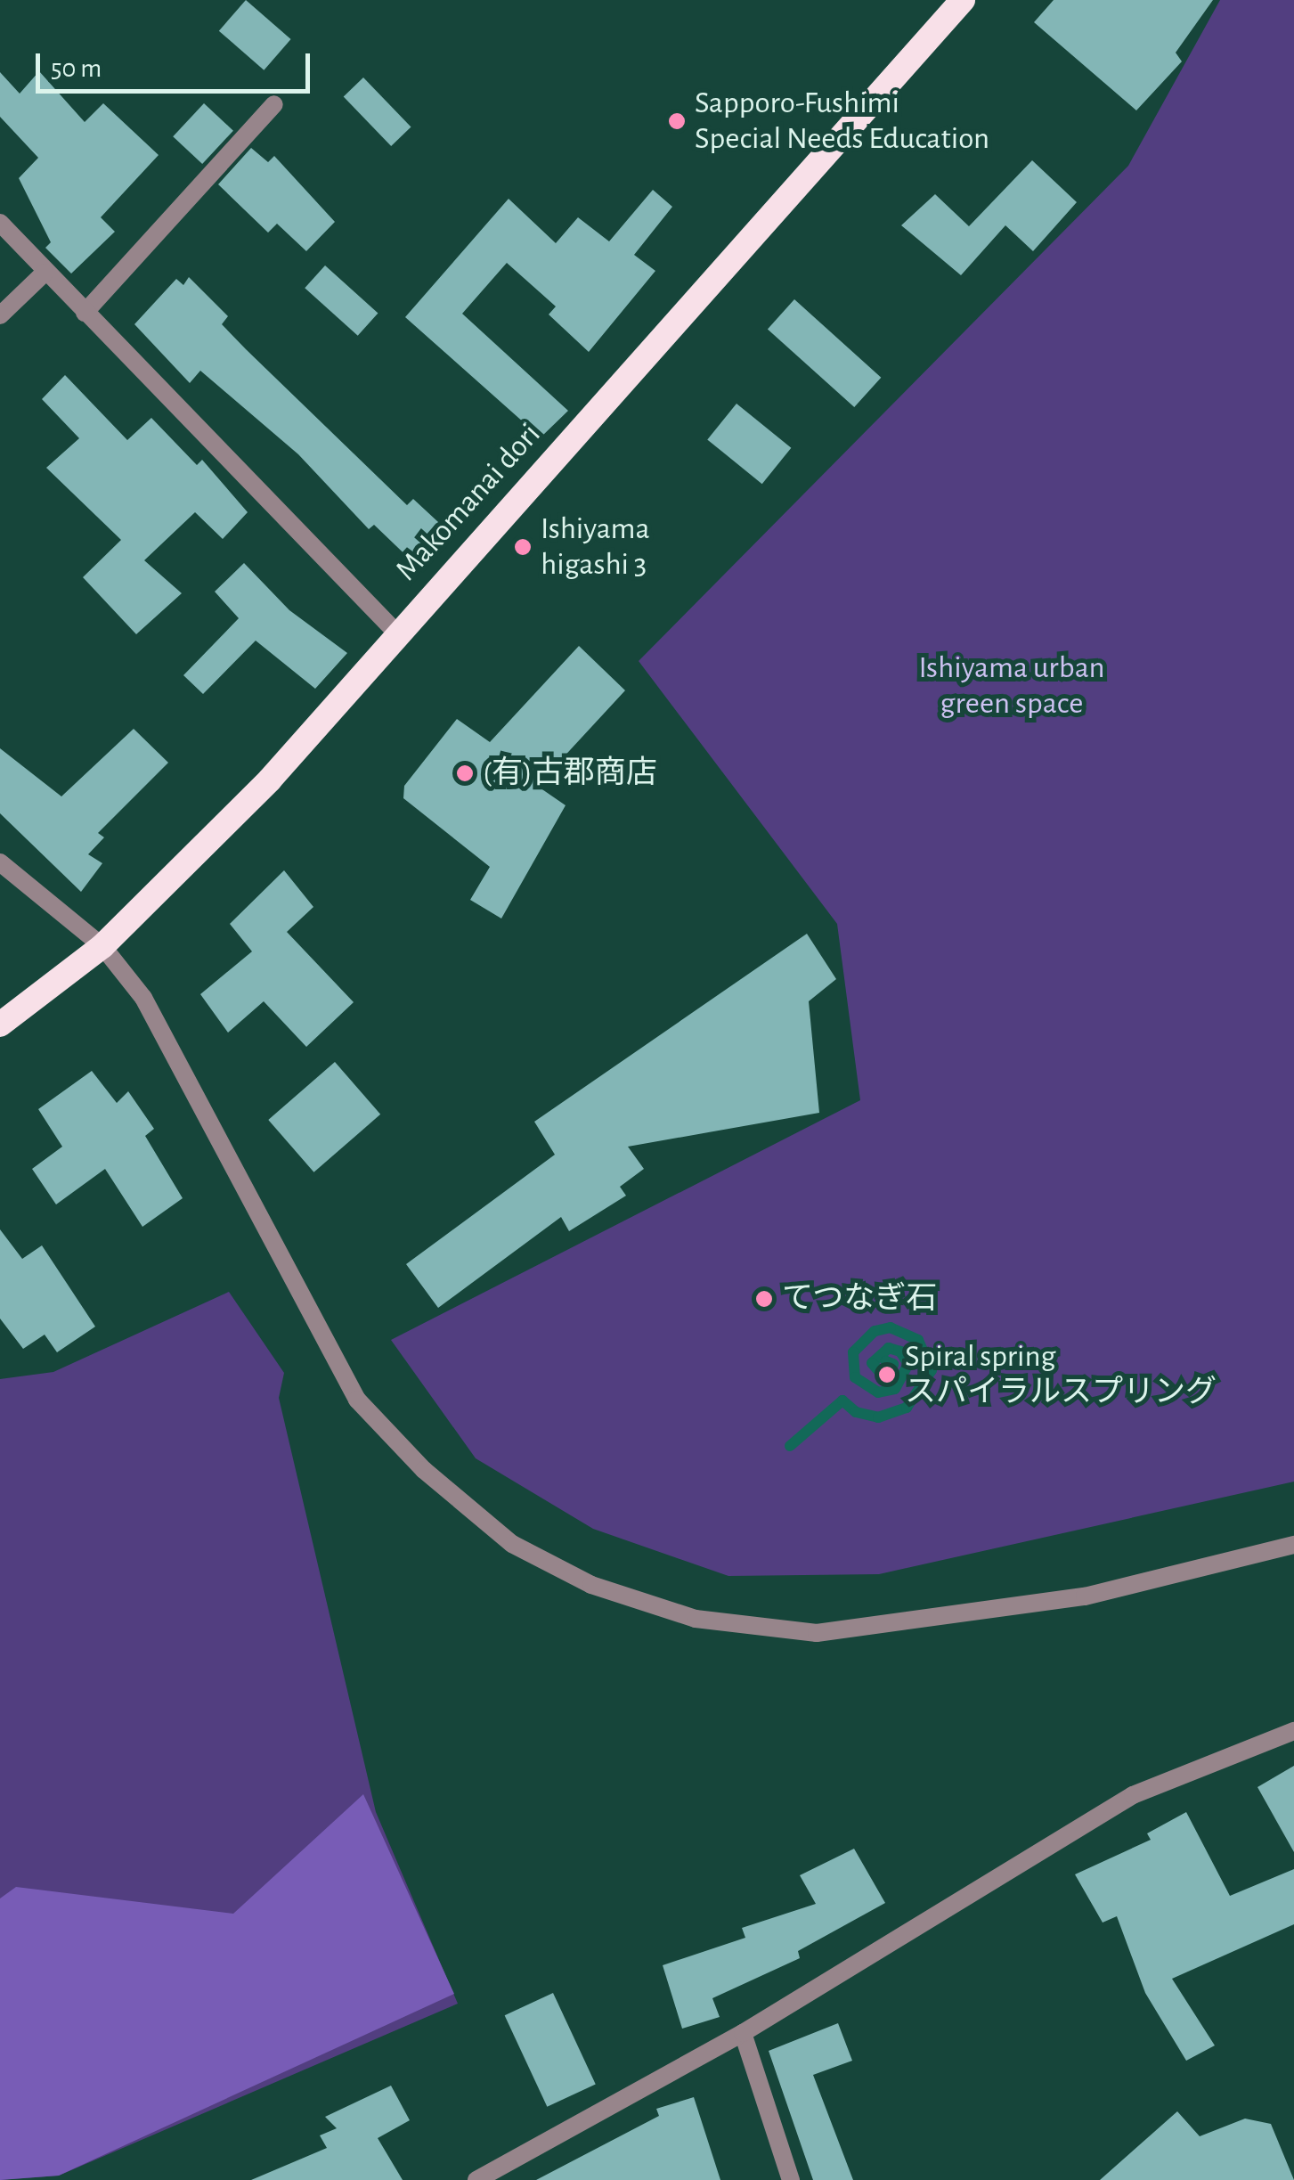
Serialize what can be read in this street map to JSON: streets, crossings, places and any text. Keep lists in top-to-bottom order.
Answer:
{
  "streets": {
    "highway": ["Makomanai dori"]
  },
  "parks": ["Ishiyama urban green space"],
  "places": [
    "Sapporo-Fushimi Special Needs Education",
    "Ishiyama higashi 3",
    "(有)古郡商店",
    "てつなぎ石",
    "Spiral spring スパイラルスプリング"
  ],
  "scale_bar": "50 m"
}
